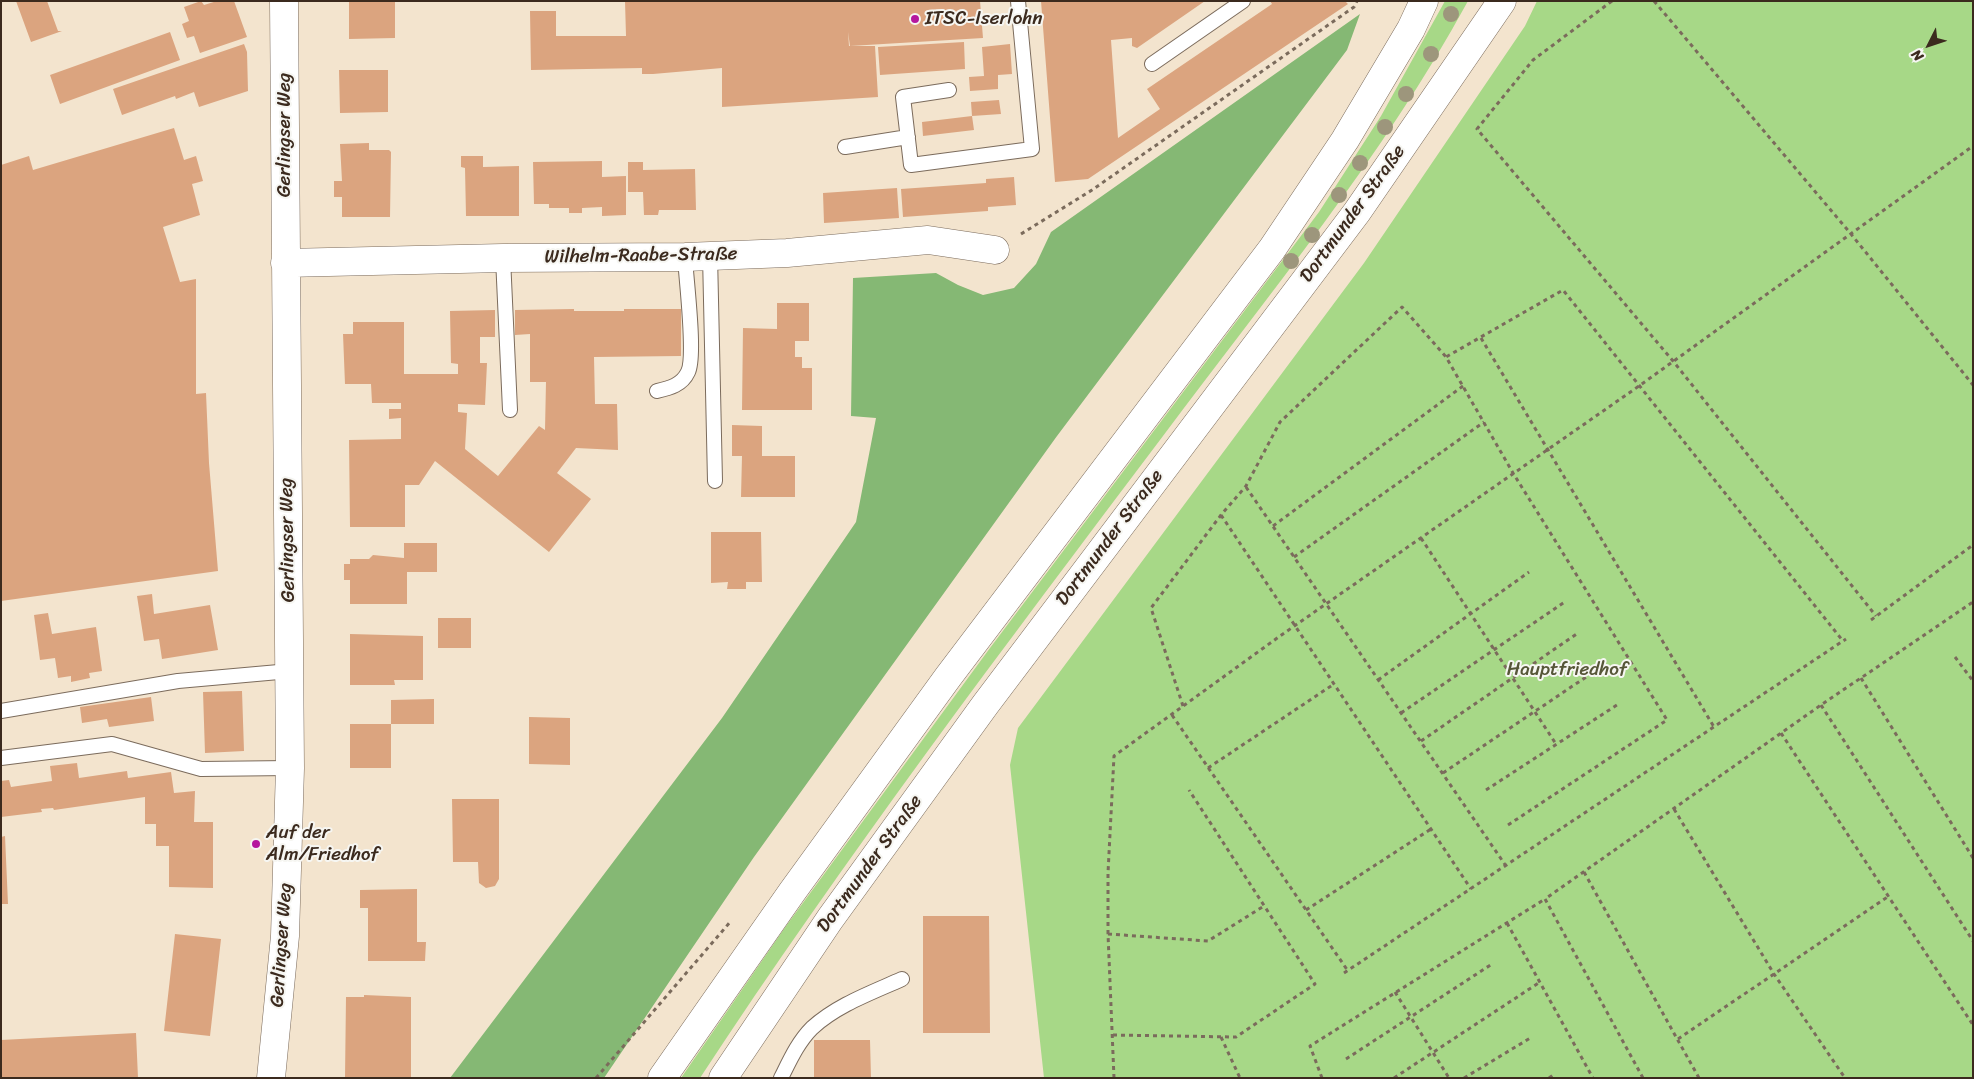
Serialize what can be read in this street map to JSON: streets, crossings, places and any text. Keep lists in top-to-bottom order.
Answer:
{
  "streets": {
    "main road": ["Gerlingser Weg", "Dortmunder Straße", "Wilhelm-Raabe-Straße"]
  },
  "crossings": [
    ["Gerlingser Weg", "Wilhelm-Raabe-Straße"]
  ],
  "parks": ["Hauptfriedhof"],
  "places": ["ITSC-Iserlohn", "Auf der Alm/Friedhof"],
  "north": "bottom left"
}
